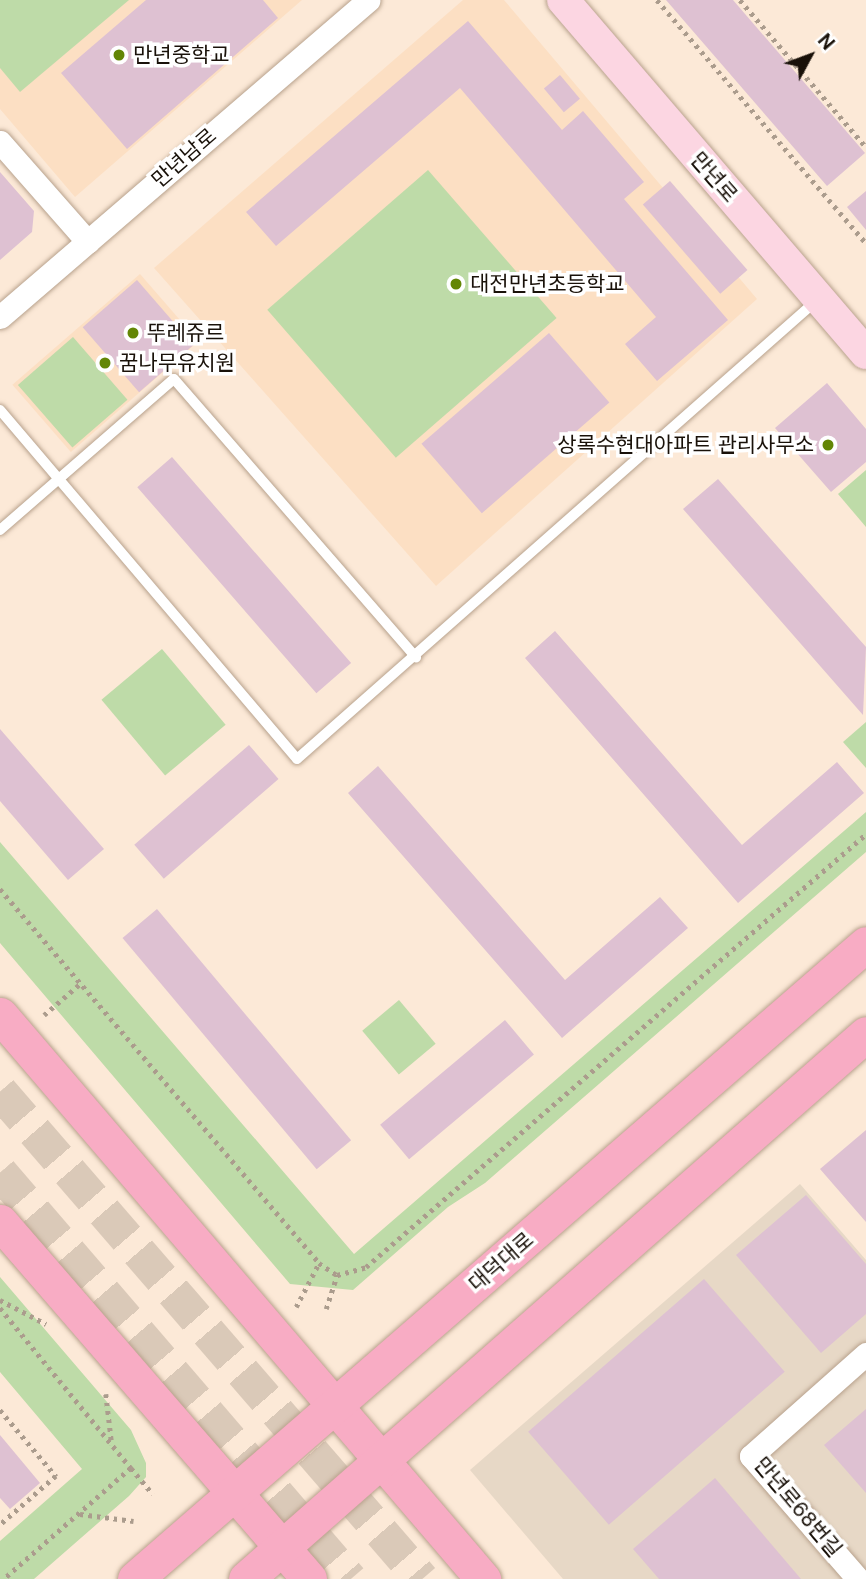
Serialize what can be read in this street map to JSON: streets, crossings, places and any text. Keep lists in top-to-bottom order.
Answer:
{
  "streets": {
    "main road": ["대덕대로"],
    "street": ["만년남로", "만년로", "만년로68번길"]
  },
  "places": [
    "만년중학교",
    "대전만년초등학교",
    "뚜레쥬르",
    "꿈나무유치원",
    "상록수현대아파트 관리사무소"
  ],
  "north": "top right"
}
